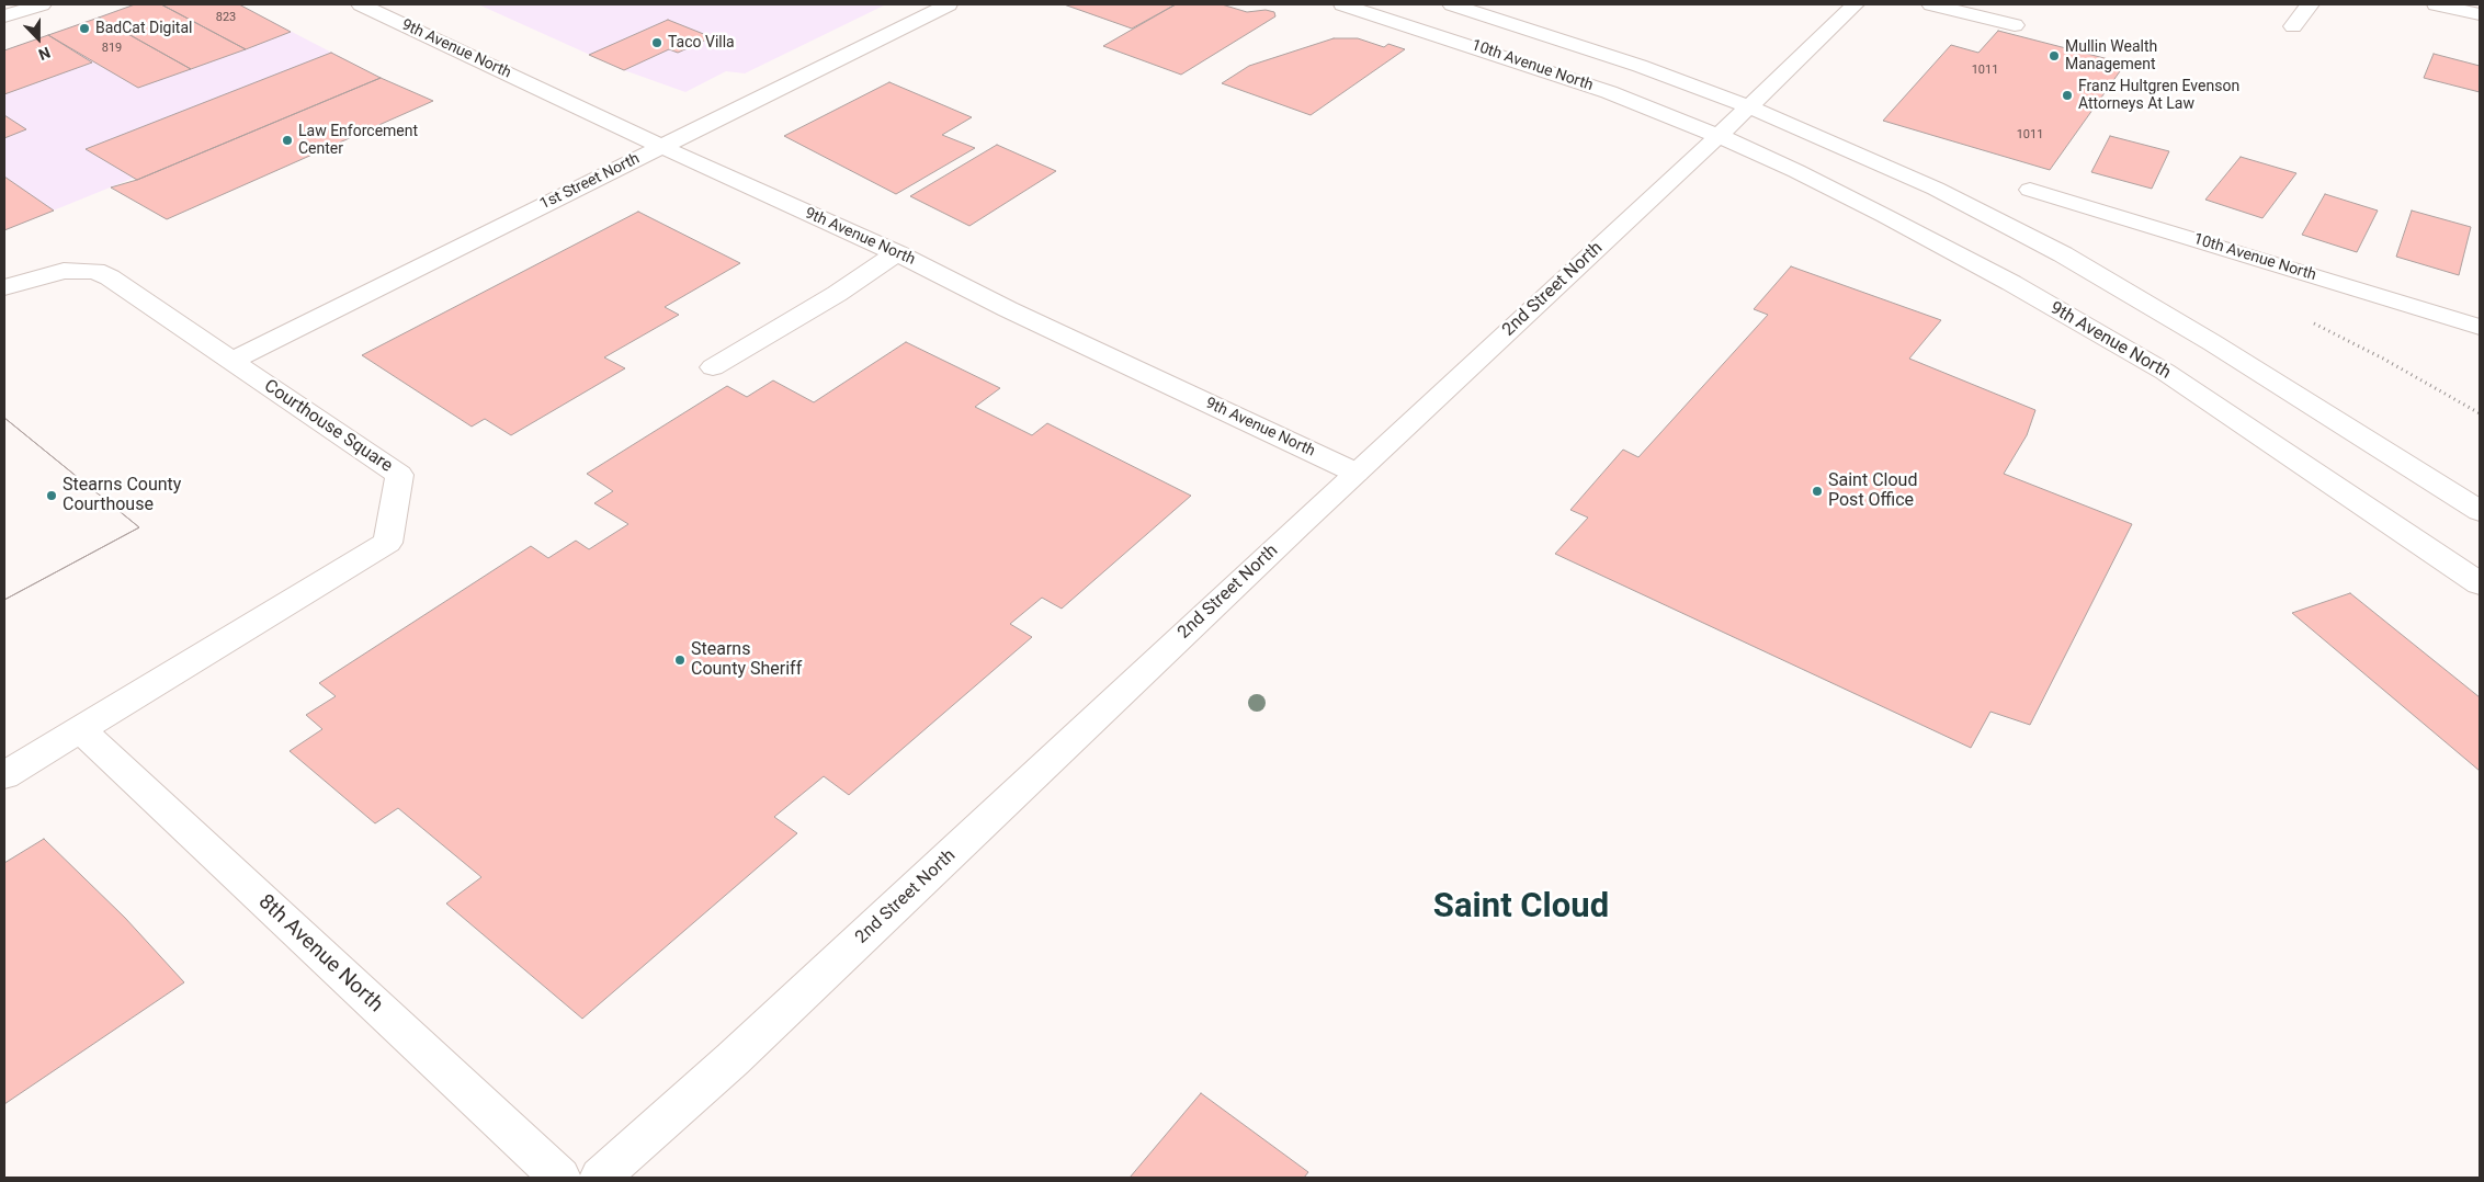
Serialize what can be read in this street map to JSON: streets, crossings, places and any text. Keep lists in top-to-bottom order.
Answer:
{
  "streets": {
    "street": [
      "9th Avenue North",
      "10th Avenue North",
      "1st Street North",
      "2nd Street North",
      "Courthouse Square",
      "8th Avenue North"
    ]
  },
  "crossings": [
    ["9th Avenue North", "10th Avenue North"],
    ["9th Avenue North", "1st Street North"],
    ["9th Avenue North", "2nd Street North"],
    ["10th Avenue North", "2nd Street North"],
    ["1st Street North", "Courthouse Square"],
    ["Courthouse Square", "8th Avenue North"]
  ],
  "districts": ["Saint Cloud"],
  "places": [
    "BadCat Digital",
    "Taco Villa",
    "Mullin Wealth Management",
    "Franz Hultgren Evenson Attorneys At Law",
    "Law Enforcement Center",
    "Saint Cloud Post Office",
    "Stearns County Courthouse",
    "Stearns County Sheriff"
  ],
  "house_numbers": [
    "823",
    "819",
    "1011",
    "1011"
  ],
  "north": "bottom"
}
